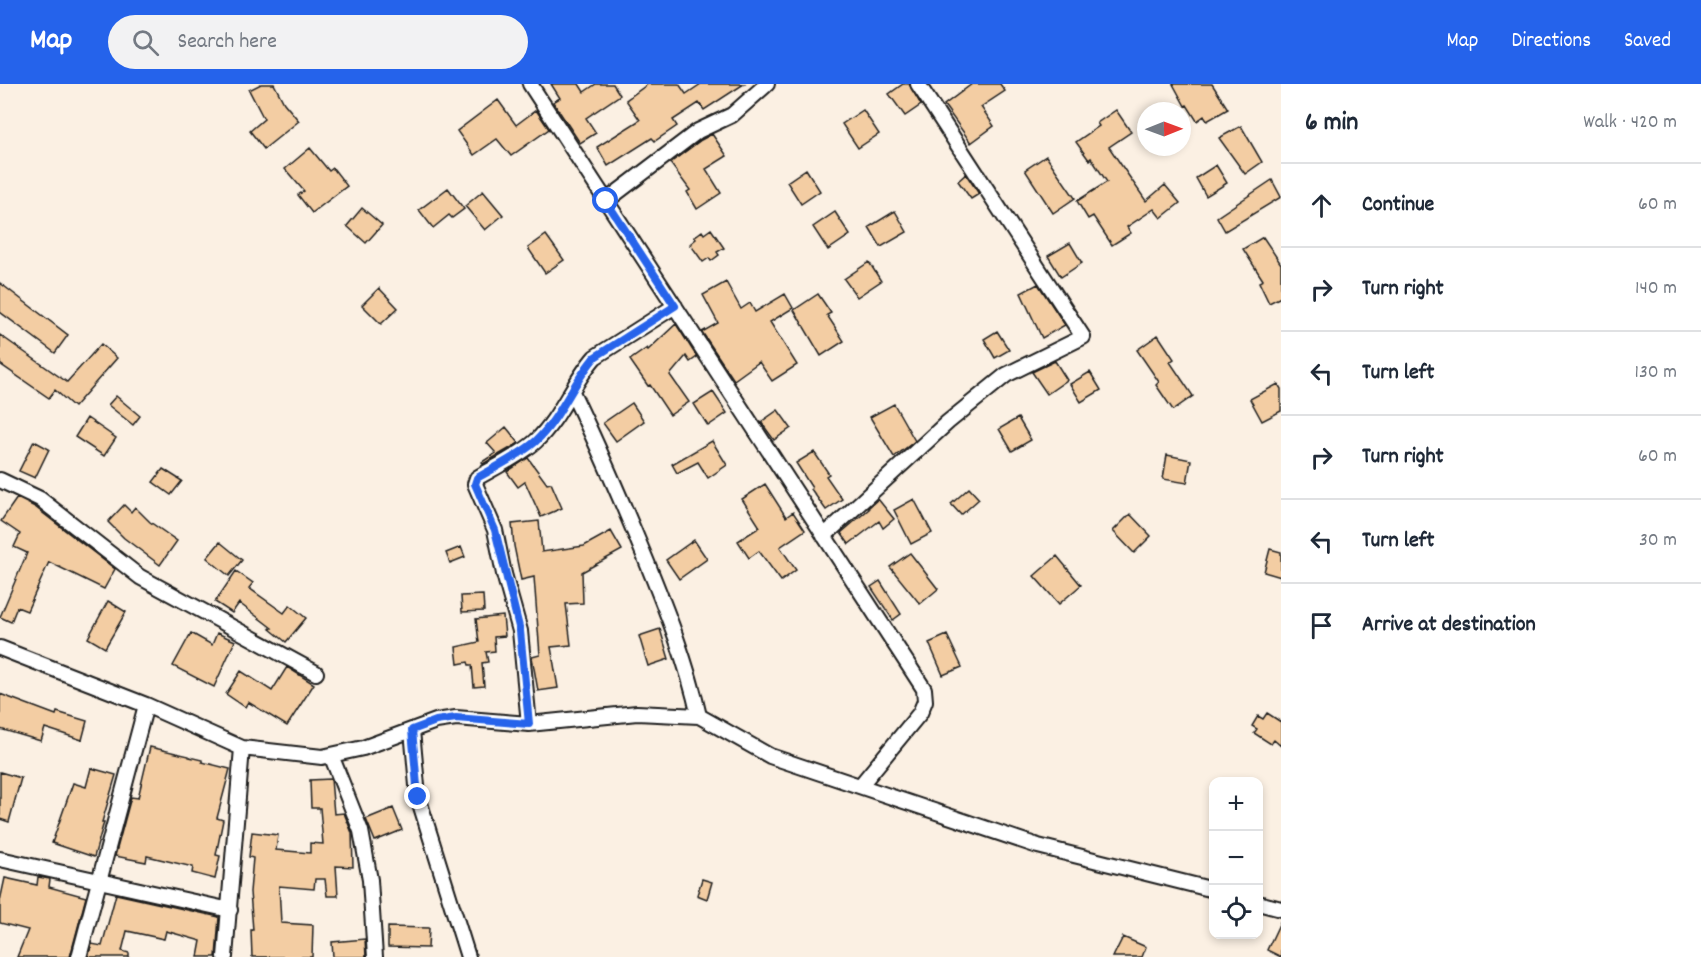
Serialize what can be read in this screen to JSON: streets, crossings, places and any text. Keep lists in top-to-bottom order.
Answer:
{
  "north": "right",
  "page": {
    "header": "Map",
    "search": "Search here",
    "nav": ["Map", "Directions", "Saved"],
    "heading": ["6 min", "Walk · 420 m"],
    "list": [
      ["Continue", "60 m"],
      ["Turn right", "140 m"],
      ["Turn left", "130 m"],
      ["Turn right", "60 m"],
      ["Turn left", "30 m"],
      "Arrive at destination"
    ],
    "map_buttons": ["+", "−"]
  }
}
